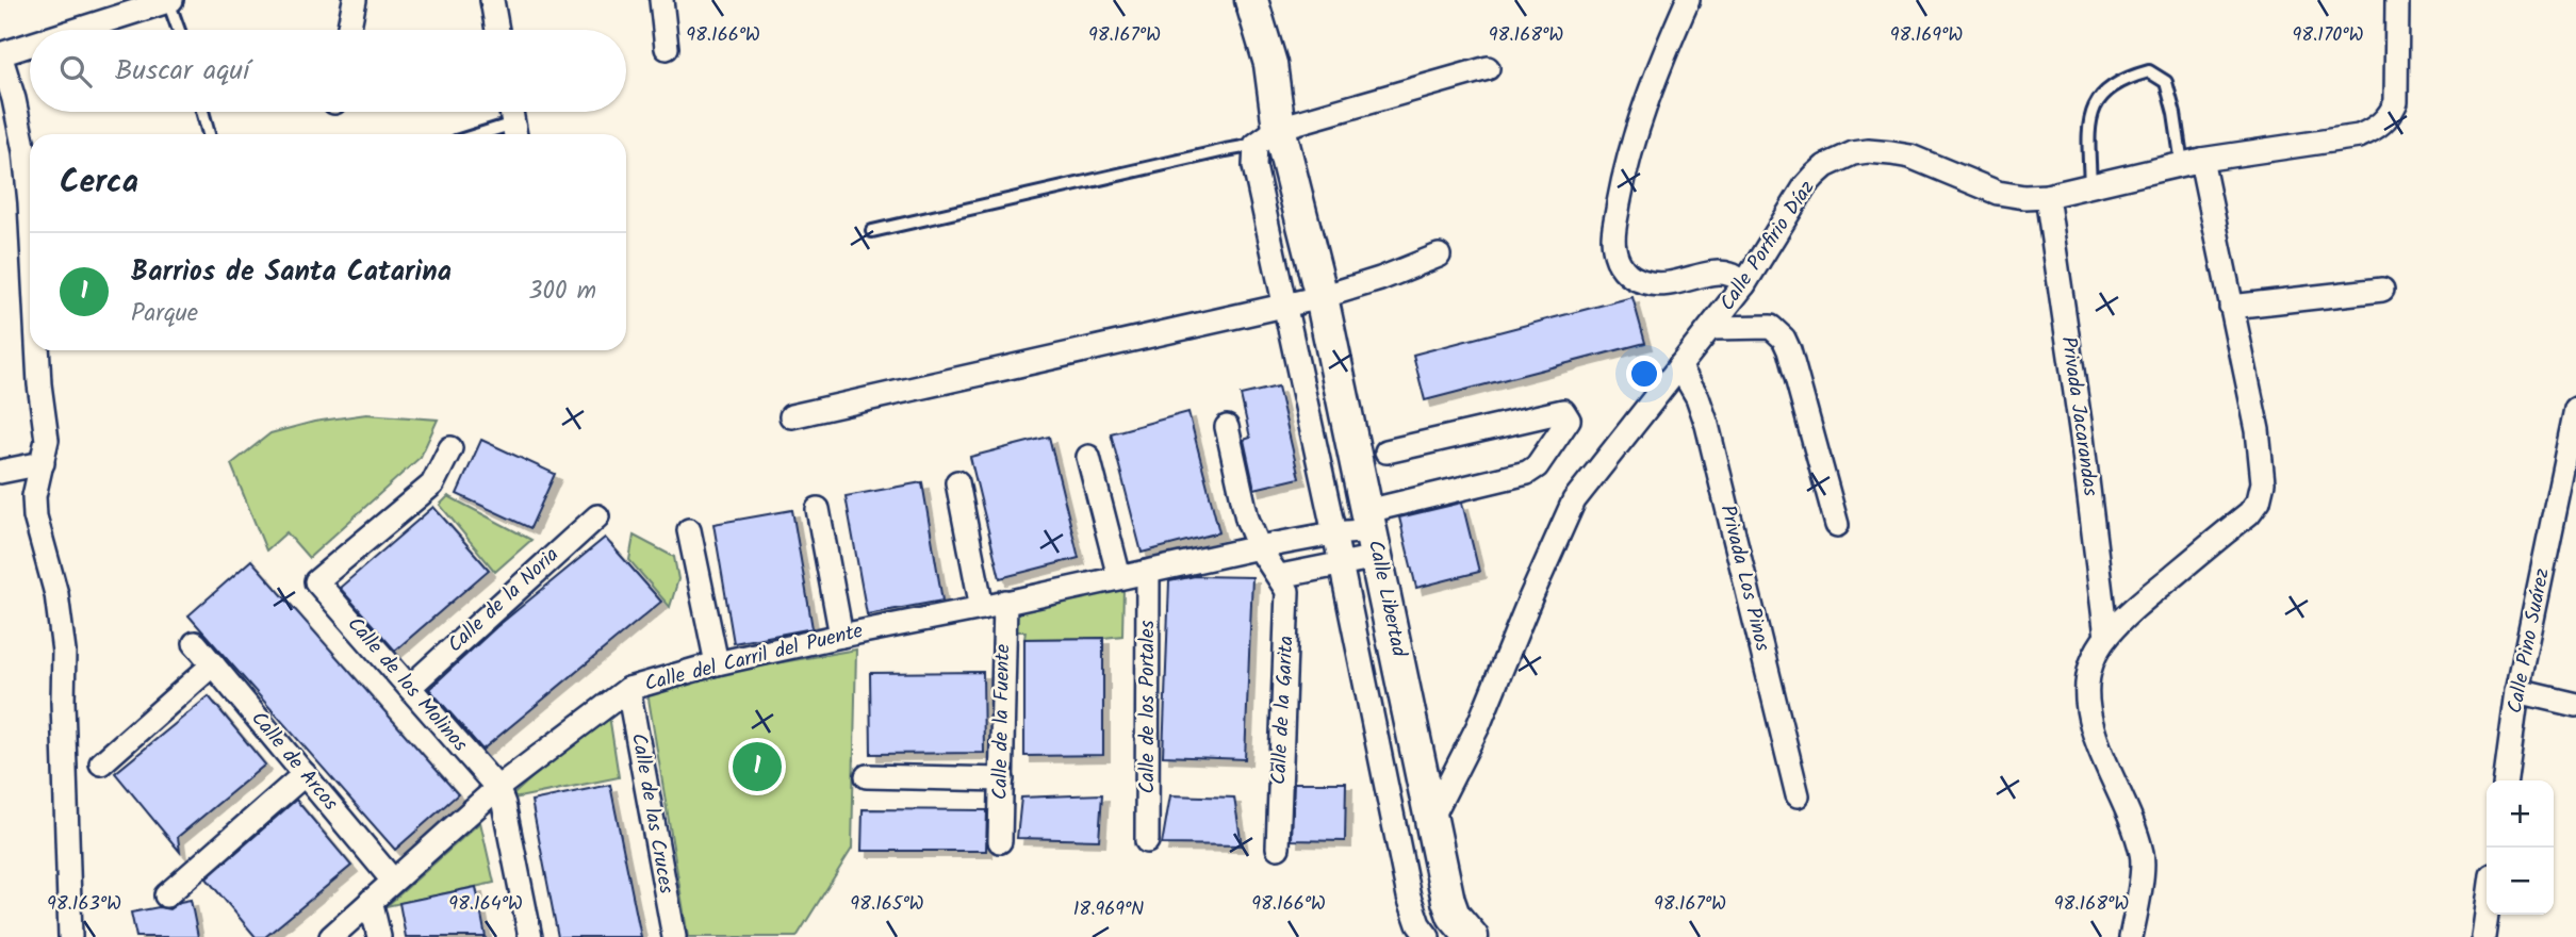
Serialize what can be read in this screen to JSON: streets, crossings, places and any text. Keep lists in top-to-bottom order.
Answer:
{
  "streets": {
    "main road": ["Calle Libertad"],
    "street": [
      "Calle Porfirio Díaz",
      "Privada Jacarandas",
      "Privada Los Pinos",
      "Calle de la Noria",
      "Calle Pino Suárez",
      "Calle del Carril del Puente",
      "Calle de los Molinos",
      "Calle de los Portales",
      "Calle de la Garita",
      "Calle de la Fuente",
      "Calle de Arcos",
      "Calle de las Cruces"
    ]
  },
  "crossings": [
    ["Calle Porfirio Díaz", "Privada Jacarandas"],
    ["Calle Porfirio Díaz", "Privada Los Pinos"],
    ["Calle Porfirio Díaz", "Calle Libertad"],
    ["Calle Libertad", "Calle del Carril del Puente"],
    ["Calle de la Noria", "Calle de los Molinos"],
    ["Calle del Carril del Puente", "Calle de los Molinos"],
    ["Calle del Carril del Puente", "Calle de los Portales"],
    ["Calle del Carril del Puente", "Calle de la Fuente"],
    ["Calle del Carril del Puente", "Calle de Arcos"],
    ["Calle del Carril del Puente", "Calle de las Cruces"]
  ],
  "page": {
    "search": "Buscar aquí",
    "heading": "Cerca",
    "list": [
      {
        "mark": "1",
        "name": "Barrios de Santa Catarina",
        "note": "Parque",
        "value": "300 m"
      }
    ],
    "pins": "1",
    "map_buttons": ["+", "−"]
  },
  "coordinates": [
    "98.166°W",
    "98.167°W",
    "98.168°W",
    "98.169°W",
    "98.170°W",
    "98.163°W",
    "98.164°W",
    "98.165°W",
    "18.969°N"
  ]
}
